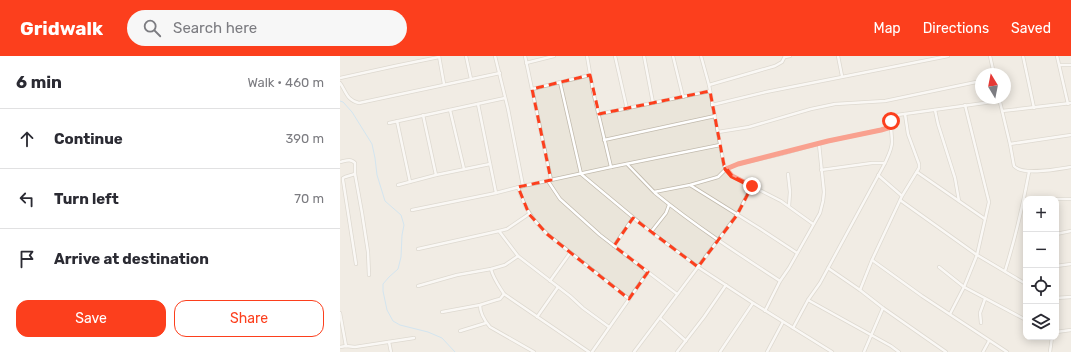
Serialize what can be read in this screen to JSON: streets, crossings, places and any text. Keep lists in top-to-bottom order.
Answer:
{
  "north": "top",
  "page": {
    "header": "Gridwalk",
    "search": "Search here",
    "nav": ["Map", "Directions", "Saved"],
    "heading": ["6 min", "Walk · 460 m"],
    "list": [
      ["Continue", "390 m"],
      ["Turn left", "70 m"],
      "Arrive at destination"
    ],
    "map_buttons": ["+", "−"],
    "buttons": ["Save", "Share"]
  }
}
